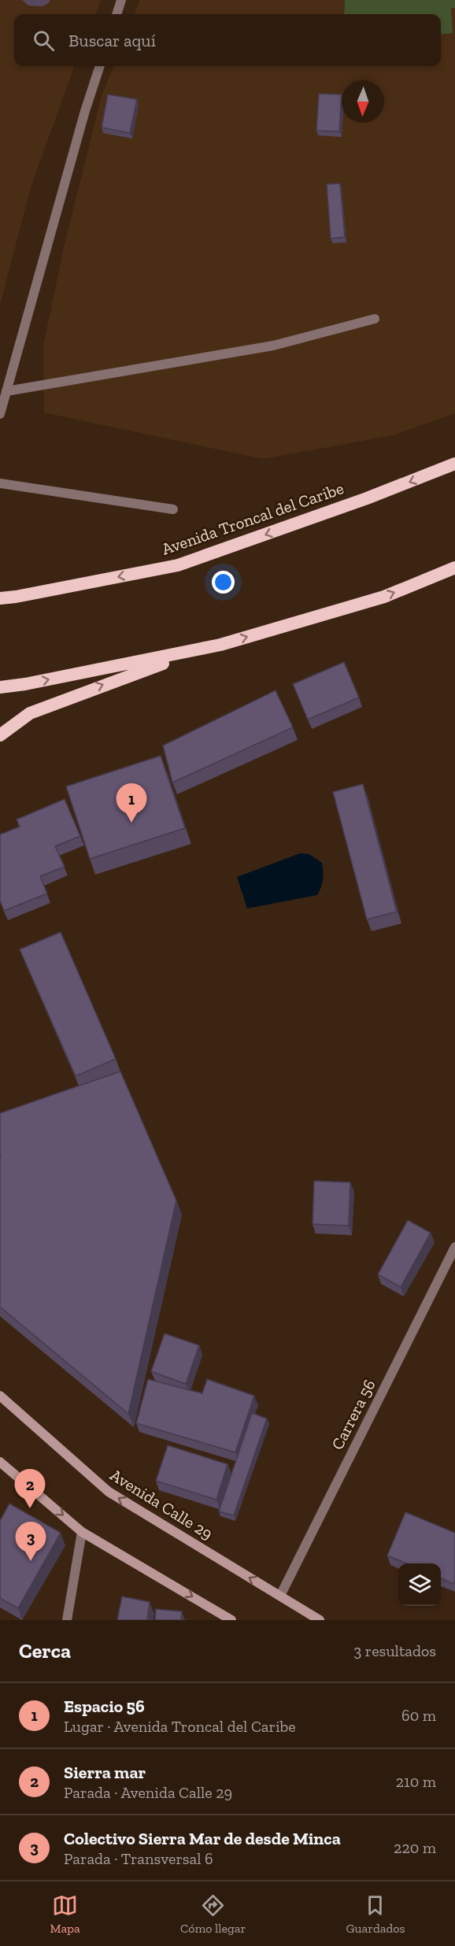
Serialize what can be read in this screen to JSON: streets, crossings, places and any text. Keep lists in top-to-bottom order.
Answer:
{
  "streets": {
    "highway": ["Avenida Troncal del Caribe"],
    "main road": ["Avenida Calle 29"],
    "street": ["Carrera 56"]
  },
  "crossings": [
    ["Carrera 56", "Avenida Calle 29"]
  ],
  "north": "bottom",
  "page": {
    "search": "Buscar aquí",
    "pins": ["1", "2", "3"],
    "heading": ["Cerca", "3 resultados"],
    "list": [
      {
        "mark": "1",
        "name": "Espacio 56",
        "note": "Lugar · Avenida Troncal del Caribe",
        "value": "60 m"
      },
      {
        "mark": "2",
        "name": "Sierra mar",
        "note": "Parada · Avenida Calle 29",
        "value": "210 m"
      },
      {
        "mark": "3",
        "name": "Colectivo Sierra Mar de desde Minca",
        "note": "Parada · Transversal 6",
        "value": "220 m"
      }
    ],
    "nav": ["Mapa", "Cómo llegar", "Guardados"]
  }
}
